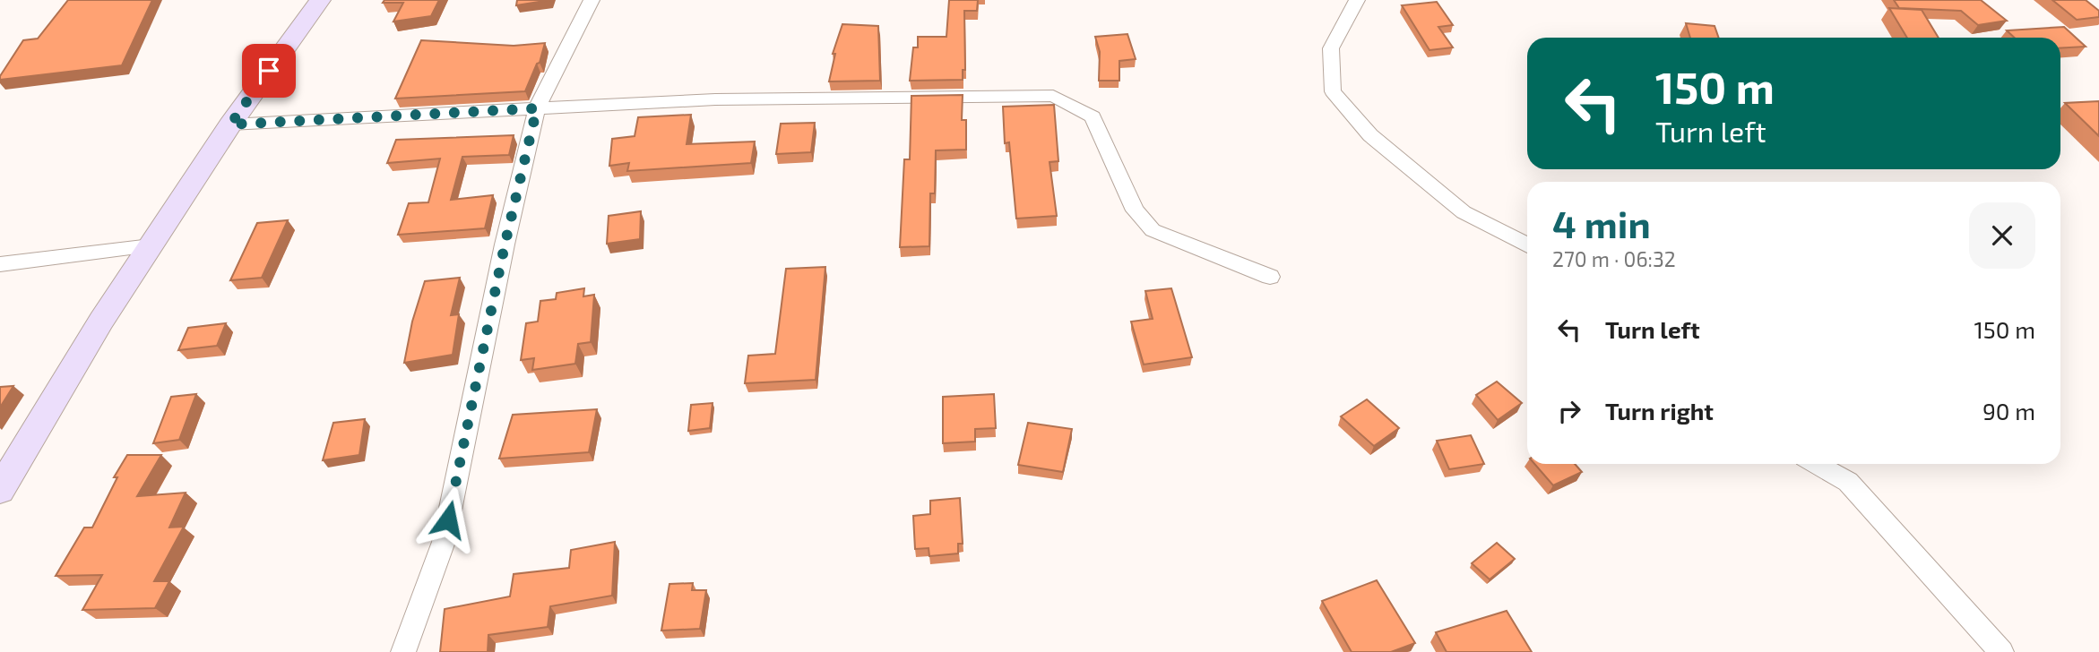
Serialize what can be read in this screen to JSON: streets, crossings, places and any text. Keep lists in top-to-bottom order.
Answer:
{
  "page": {
    "turn": ["150 m", "Turn left"],
    "heading": ["4 min", "270 m · 06:32"],
    "list": [
      {
        "name": "Turn left",
        "value": "150 m"
      },
      {
        "name": "Turn right",
        "value": "90 m"
      }
    ]
  }
}
